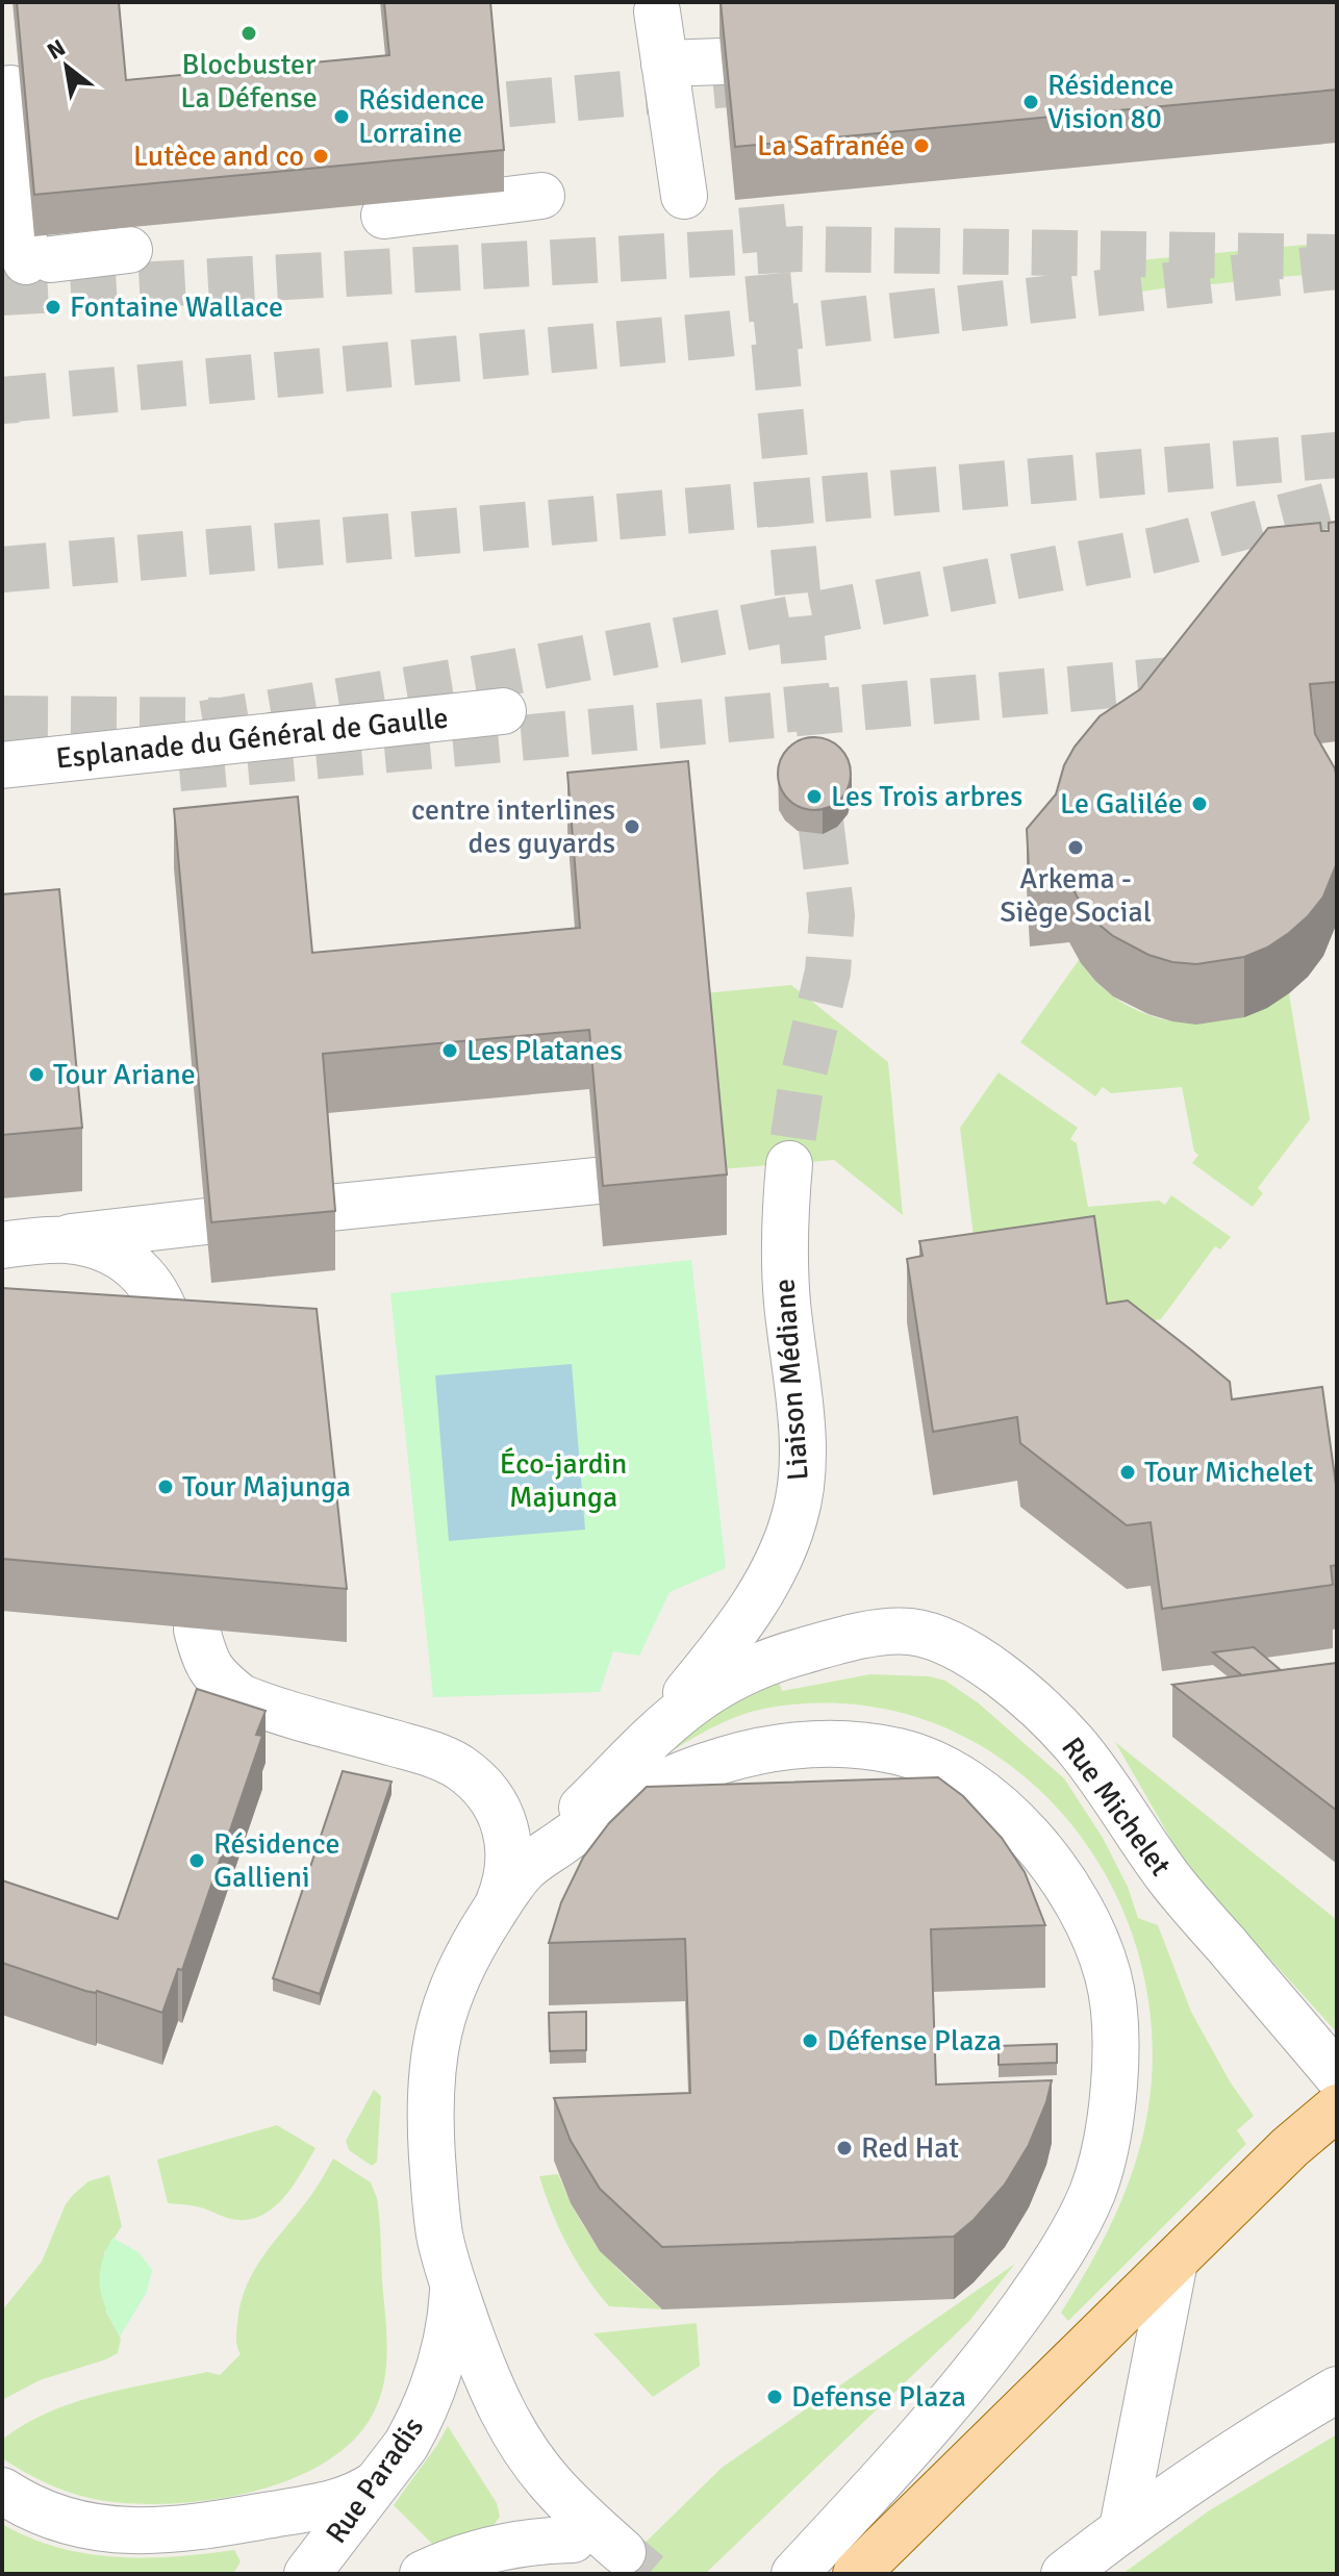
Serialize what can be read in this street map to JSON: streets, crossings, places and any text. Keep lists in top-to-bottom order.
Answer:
{
  "streets": {
    "street": [
      "Esplanade du Général de Gaulle",
      "Liaison Médiane",
      "Rue Michelet",
      "Rue Paradis"
    ]
  },
  "crossings": [
    ["Liaison Médiane", "Rue Michelet"]
  ],
  "parks": ["Éco-jardin Majunga"],
  "places": [
    "Blocbuster La Défense",
    "Résidence Vision 80",
    "Résidence Lorraine",
    "La Safranée",
    "Lutèce and co",
    "Fontaine Wallace",
    "Les Trois arbres",
    "Le Galilée",
    "centre interlines des guyards",
    "Arkema - Siège Social",
    "Les Platanes",
    "Tour Ariane",
    "Tour Michelet",
    "Tour Majunga",
    "Résidence Gallieni",
    "Défense Plaza",
    "Red Hat",
    "Defense Plaza"
  ],
  "north": "top left"
}
